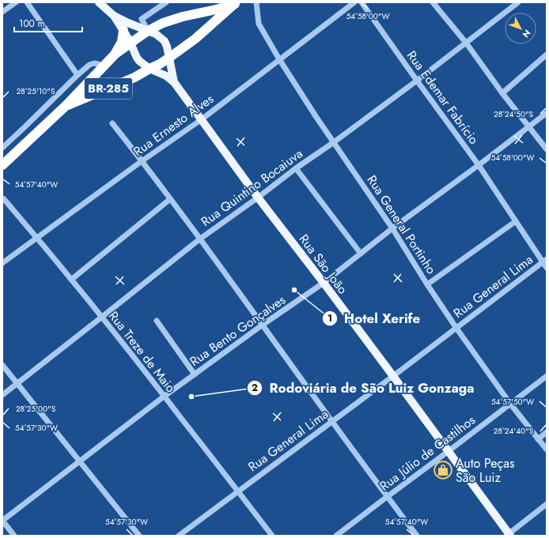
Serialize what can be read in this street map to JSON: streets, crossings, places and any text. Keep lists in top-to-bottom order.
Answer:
{
  "streets": {
    "highway": ["BR-285"],
    "main road": ["Rua São João"],
    "street": [
      "Rua Edemar Fabrício",
      "Rua Ernesto Alves",
      "Rua Quintino Bocaiuva",
      "Rua General Portinho",
      "Rua General Lima",
      "Rua Bento Gonçalves",
      "Rua Treze de Maio",
      "Rua Júlio de Castilhos"
    ]
  },
  "crossings": [
    ["BR-285", "Rua São João"],
    ["Rua Edemar Fabrício", "Rua Quintino Bocaiuva"],
    ["Rua Edemar Fabrício", "Rua General Lima"],
    ["Rua Edemar Fabrício", "Rua Bento Gonçalves"],
    ["Rua Ernesto Alves", "Rua General Portinho"],
    ["Rua Ernesto Alves", "Rua São João"],
    ["Rua Ernesto Alves", "Rua Treze de Maio"],
    ["Rua Quintino Bocaiuva", "Rua General Portinho"],
    ["Rua Quintino Bocaiuva", "Rua São João"],
    ["Rua Quintino Bocaiuva", "Rua Treze de Maio"],
    ["Rua General Portinho", "Rua General Lima"],
    ["Rua General Portinho", "Rua Bento Gonçalves"],
    ["Rua General Portinho", "Rua Júlio de Castilhos"],
    ["Rua São João", "Rua General Lima"],
    ["Rua São João", "Rua Bento Gonçalves"],
    ["Rua São João", "Rua Júlio de Castilhos"],
    ["Rua General Lima", "Rua Treze de Maio"],
    ["Rua Bento Gonçalves", "Rua Treze de Maio"]
  ],
  "places": {
    "other": ["Hotel Xerife", "Rodoviária de São Luiz Gonzaga"],
    "shop": ["Auto Peças São Luiz"]
  },
  "scale_bar": "100 m",
  "north": "bottom right",
  "coordinates": [
    "54°58'00\"W",
    "28°25'10\"S",
    "28°24'50\"S",
    "54°57'40\"W",
    "54°57'50\"W",
    "28°25'00\"S",
    "54°57'30\"W",
    "28°24'40\"S"
  ]
}
